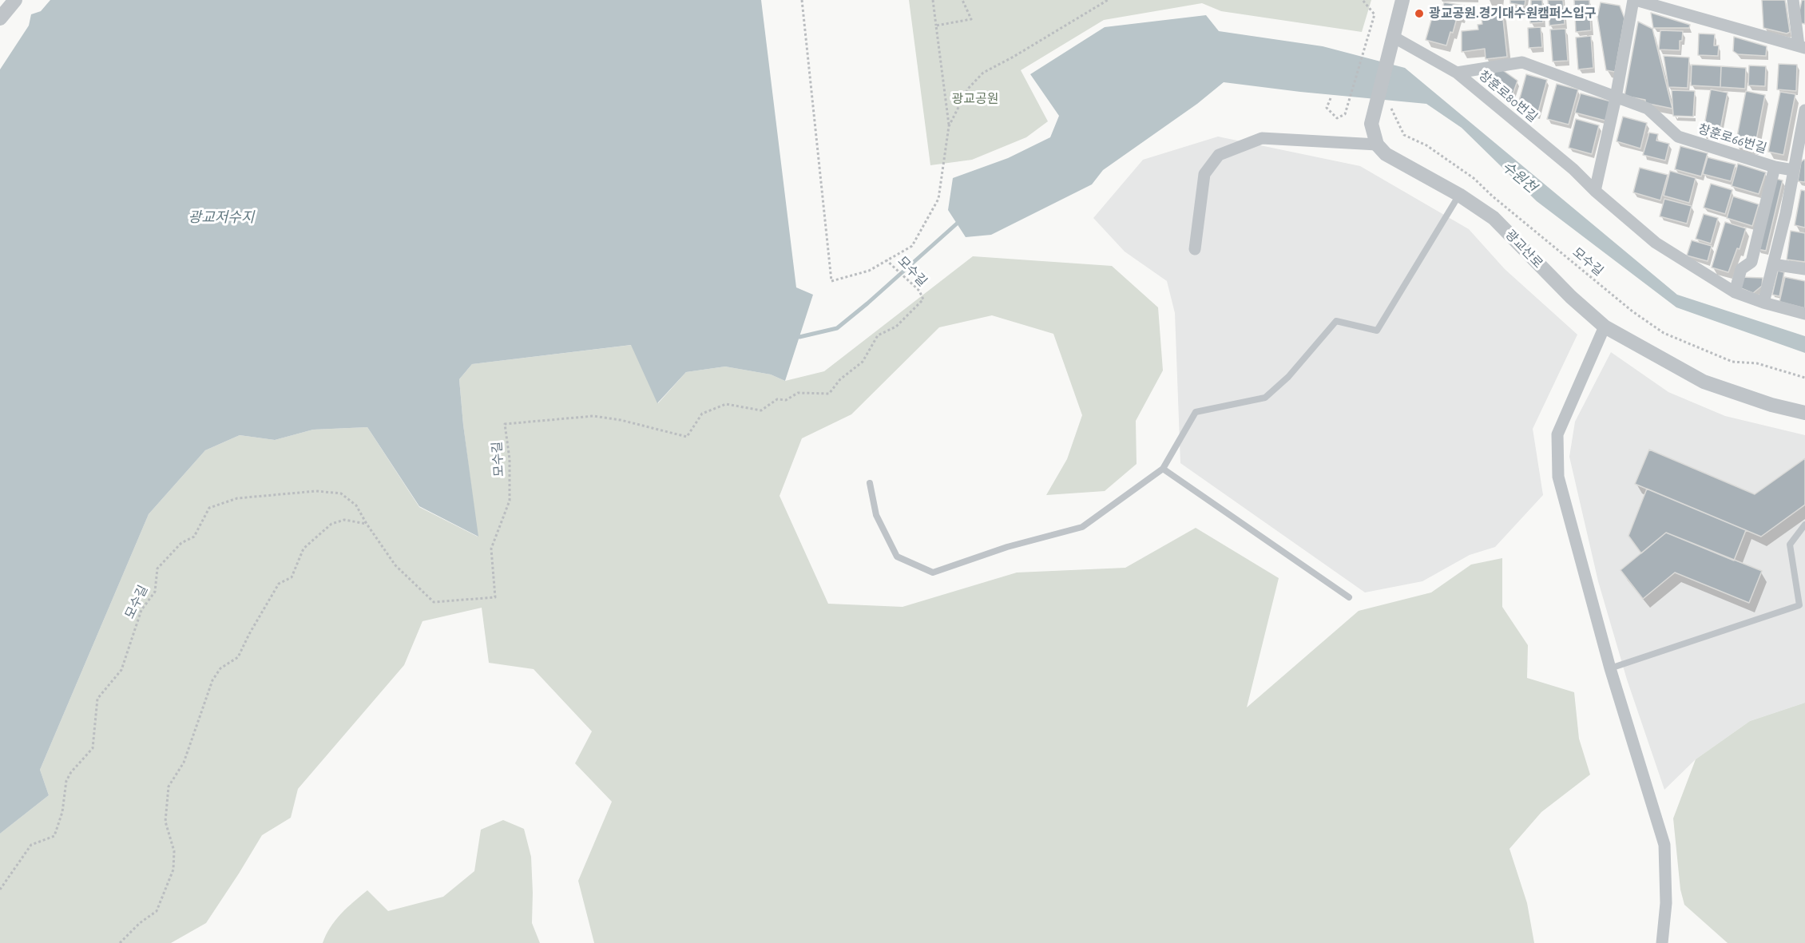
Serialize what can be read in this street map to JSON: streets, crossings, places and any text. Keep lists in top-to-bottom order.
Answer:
{
  "streets": {
    "street": ["창훈로80번길", "창훈로66번길", "광교산로"],
    "path": ["모수길"]
  },
  "crossings": [
    ["창훈로80번길", "창훈로66번길"]
  ],
  "water": ["수원천", "광교저수지"],
  "parks": ["광교공원"],
  "places": ["광교공원.경기대수원캠퍼스입구"]
}
